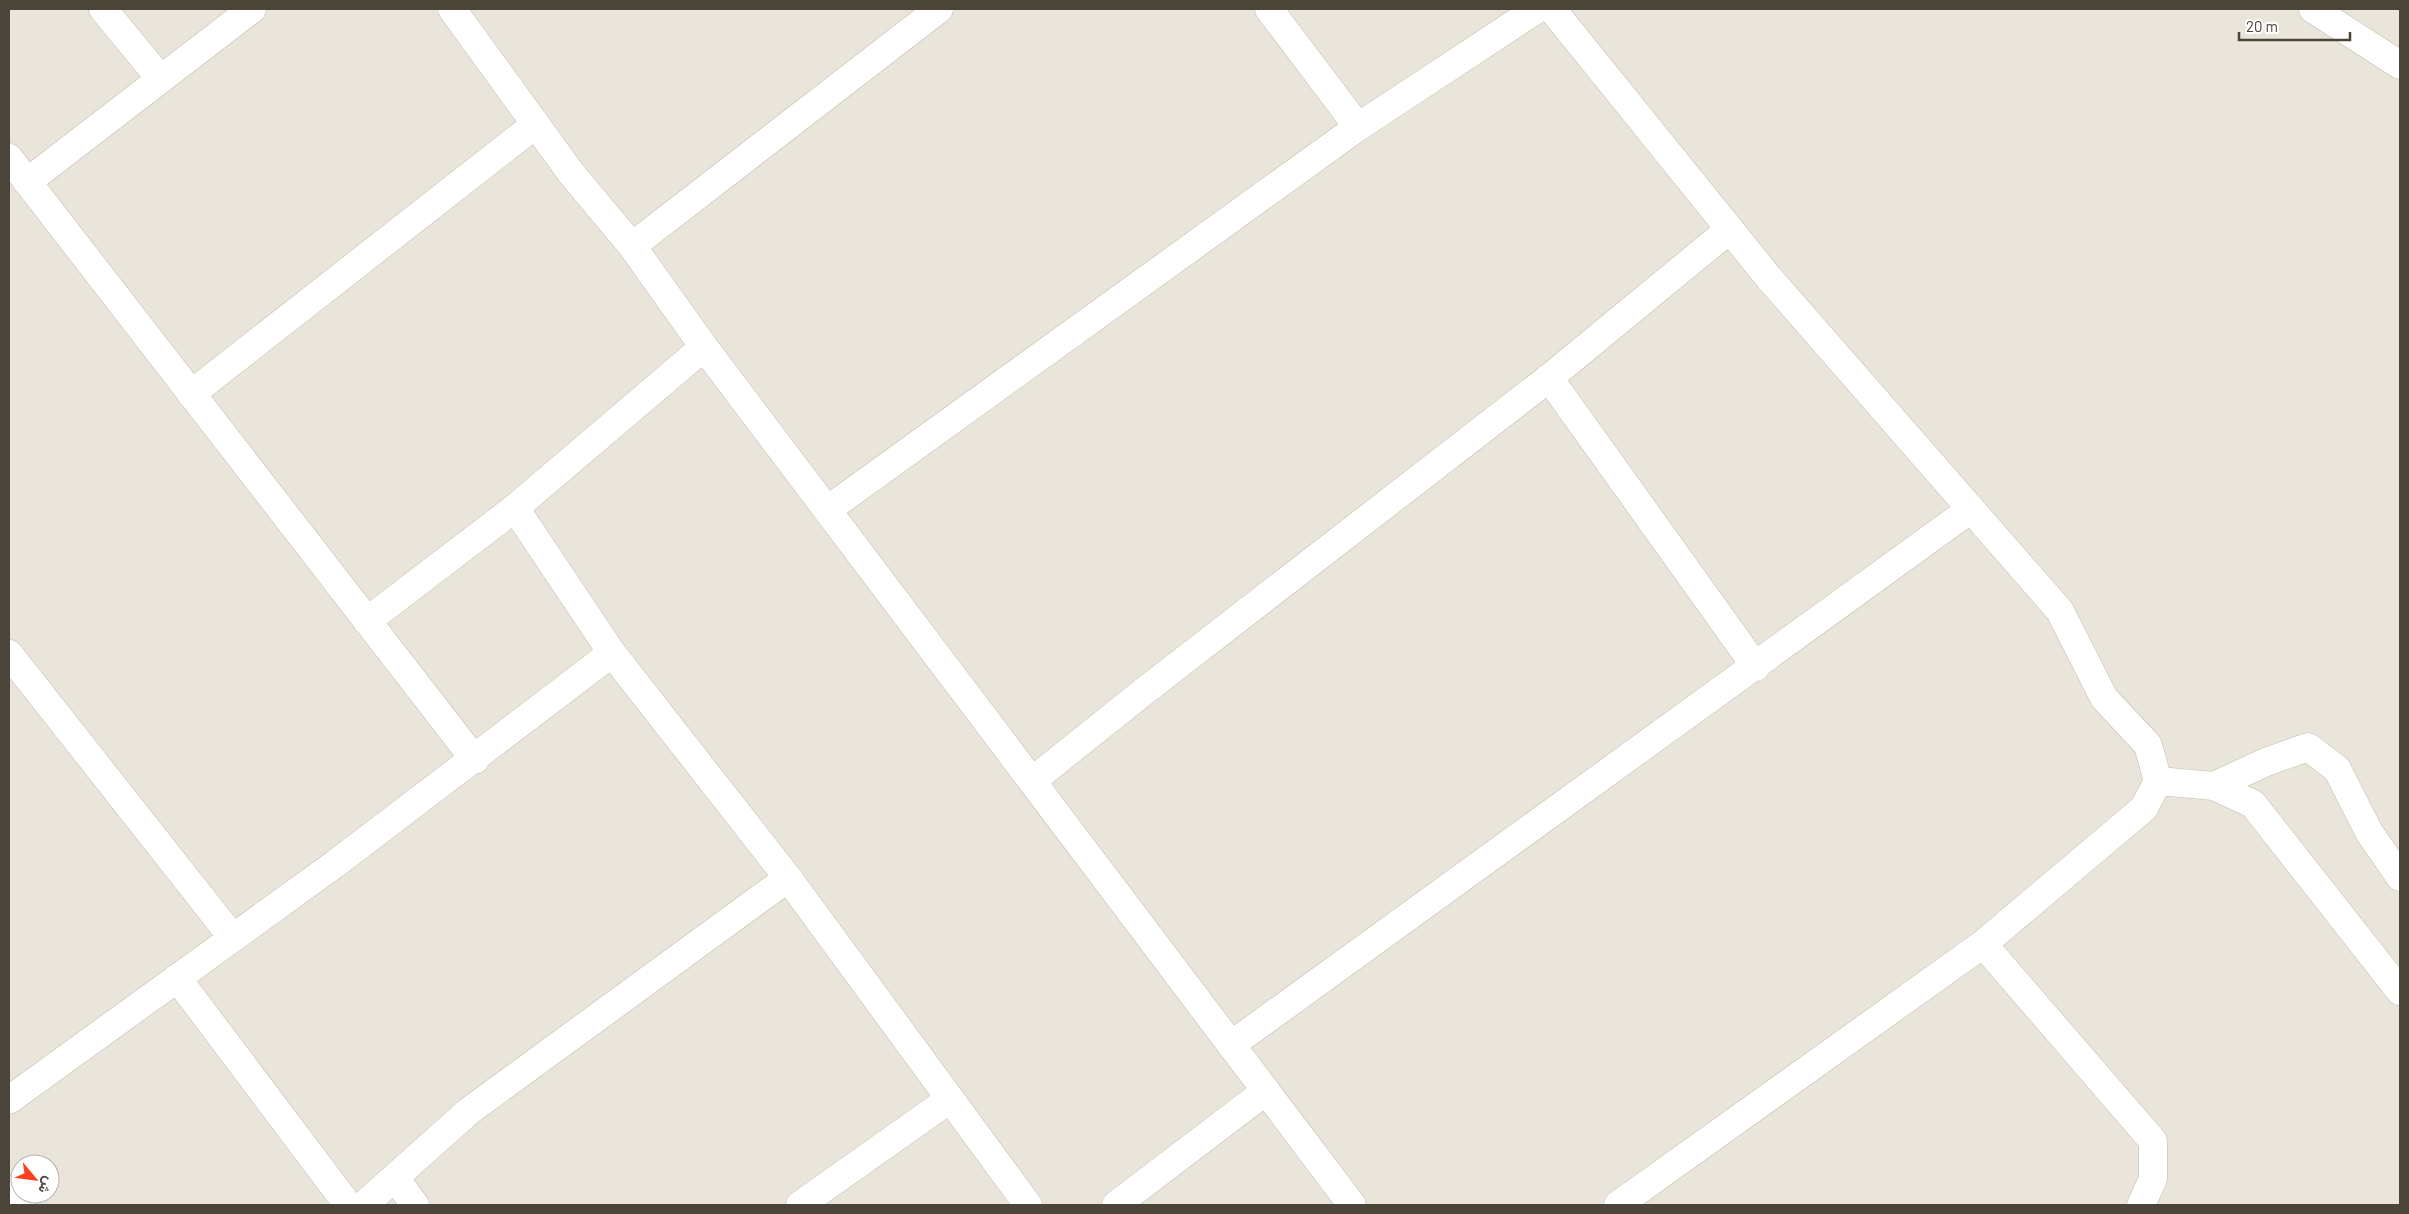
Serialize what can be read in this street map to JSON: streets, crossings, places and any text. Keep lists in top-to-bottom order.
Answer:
{
  "scale_bar": "20 m",
  "north": "bottom right"
}
